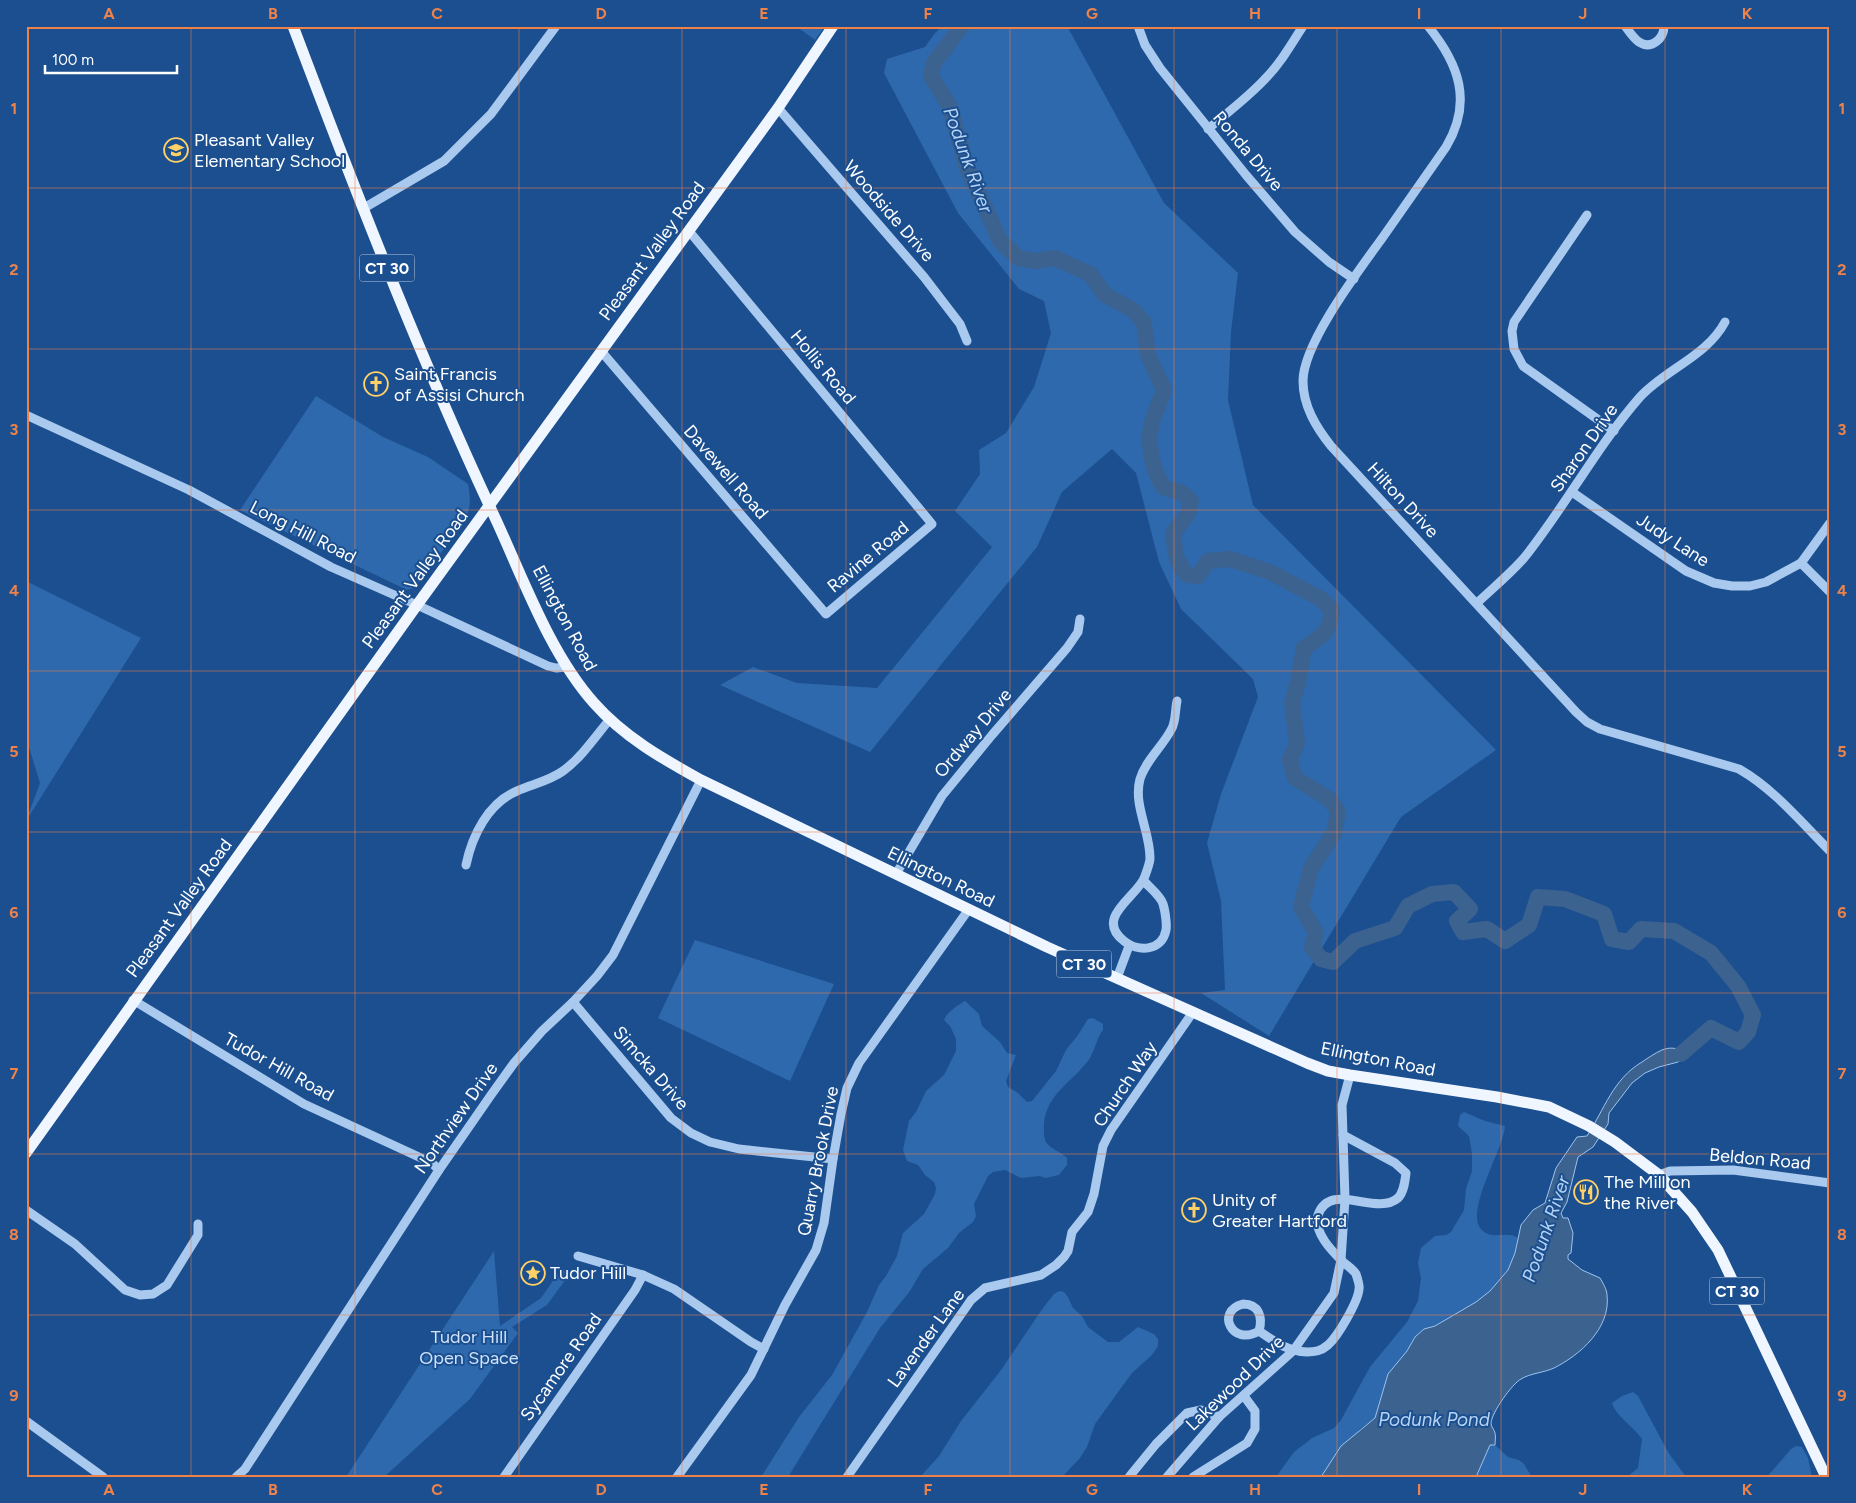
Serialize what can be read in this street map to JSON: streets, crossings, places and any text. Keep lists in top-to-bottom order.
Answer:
{
  "streets": {
    "main road": ["Pleasant Valley Road", "CT 30", "Ellington Road"],
    "street": [
      "Ronda Drive",
      "Woodside Drive",
      "Hollis Road",
      "Sharon Drive",
      "Davewell Road",
      "Hilton Drive",
      "Long Hill Road",
      "Judy Lane",
      "Ravine Road",
      "Ordway Drive",
      "Tudor Hill Road",
      "Simcka Drive",
      "Church Way",
      "Northview Drive",
      "Beldon Road",
      "Quarry Brook Drive",
      "Lavender Lane",
      "Sycamore Road",
      "Lakewood Drive"
    ]
  },
  "crossings": [
    ["Ronda Drive", "Hilton Drive"],
    ["Woodside Drive", "Pleasant Valley Road"],
    ["Pleasant Valley Road", "Hollis Road"],
    ["Pleasant Valley Road", "Davewell Road"],
    ["Pleasant Valley Road", "Long Hill Road"],
    ["Pleasant Valley Road", "Ellington Road"],
    ["Pleasant Valley Road", "Tudor Hill Road"],
    ["Hollis Road", "Ravine Road"],
    ["Sharon Drive", "Hilton Drive"],
    ["Sharon Drive", "Judy Lane"],
    ["Davewell Road", "Ravine Road"],
    ["Long Hill Road", "Ellington Road"],
    ["Ellington Road", "Ordway Drive"],
    ["Ellington Road", "Church Way"],
    ["Ellington Road", "Northview Drive"],
    ["Ellington Road", "Beldon Road"],
    ["Ellington Road", "Quarry Brook Drive"],
    ["Ellington Road", "Lakewood Drive"],
    ["Tudor Hill Road", "Northview Drive"],
    ["Simcka Drive", "Northview Drive"],
    ["Simcka Drive", "Quarry Brook Drive"],
    ["Church Way", "Lavender Lane"]
  ],
  "water": ["Podunk River", "Podunk Pond"],
  "parks": ["Tudor Hill Open Space"],
  "places": {
    "school or university": ["Pleasant Valley Elementary School"],
    "church": ["Saint Francis of Assisi Church", "Unity of Greater Hartford"],
    "restaurant": ["The Mill on the River"],
    "place": ["Tudor Hill"]
  },
  "scale_bar": "100 m",
  "grid": {
    "columns": [
      "A",
      "B",
      "C",
      "D",
      "E",
      "F",
      "G",
      "H",
      "I",
      "J",
      "K"
    ],
    "rows": [
      "1",
      "2",
      "3",
      "4",
      "5",
      "6",
      "7",
      "8",
      "9"
    ]
  }
}
